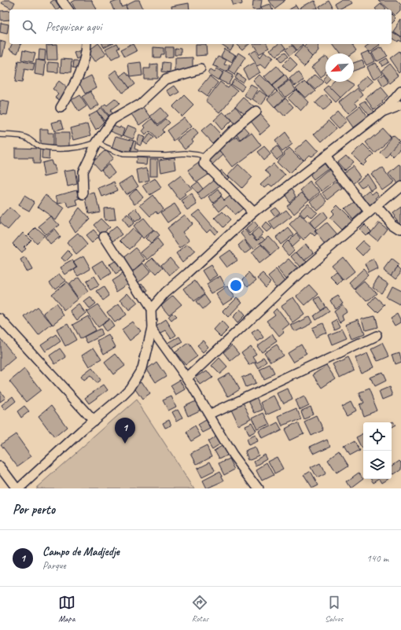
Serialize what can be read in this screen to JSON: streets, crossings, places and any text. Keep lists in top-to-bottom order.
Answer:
{
  "north": "bottom left",
  "page": {
    "search": "Pesquisar aqui",
    "pins": "1",
    "heading": "Por perto",
    "list": [
      {
        "mark": "1",
        "name": "Campo de Madjedje",
        "note": "Parque",
        "value": "140 m"
      }
    ],
    "nav": ["Mapa", "Rotas", "Salvos"]
  }
}
